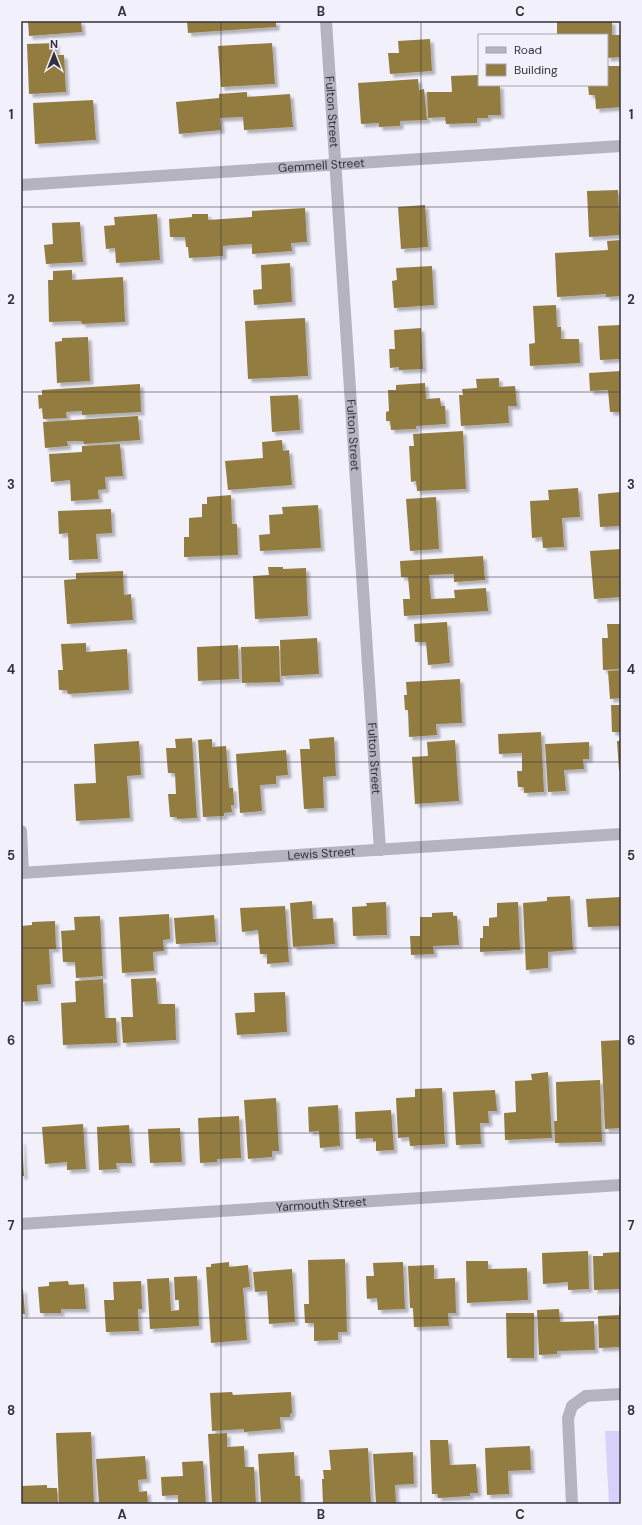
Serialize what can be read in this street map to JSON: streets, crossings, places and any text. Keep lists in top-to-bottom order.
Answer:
{
  "streets": {
    "street": [
      "Fulton Street",
      "Gemmell Street",
      "Lewis Street",
      "Yarmouth Street"
    ]
  },
  "crossings": [
    ["Fulton Street", "Gemmell Street"],
    ["Fulton Street", "Lewis Street"]
  ],
  "legend": ["Road", "Building"],
  "north": "top",
  "grid": {
    "columns": ["A", "B", "C"],
    "rows": [
      "1",
      "2",
      "3",
      "4",
      "5",
      "6",
      "7",
      "8"
    ]
  }
}
